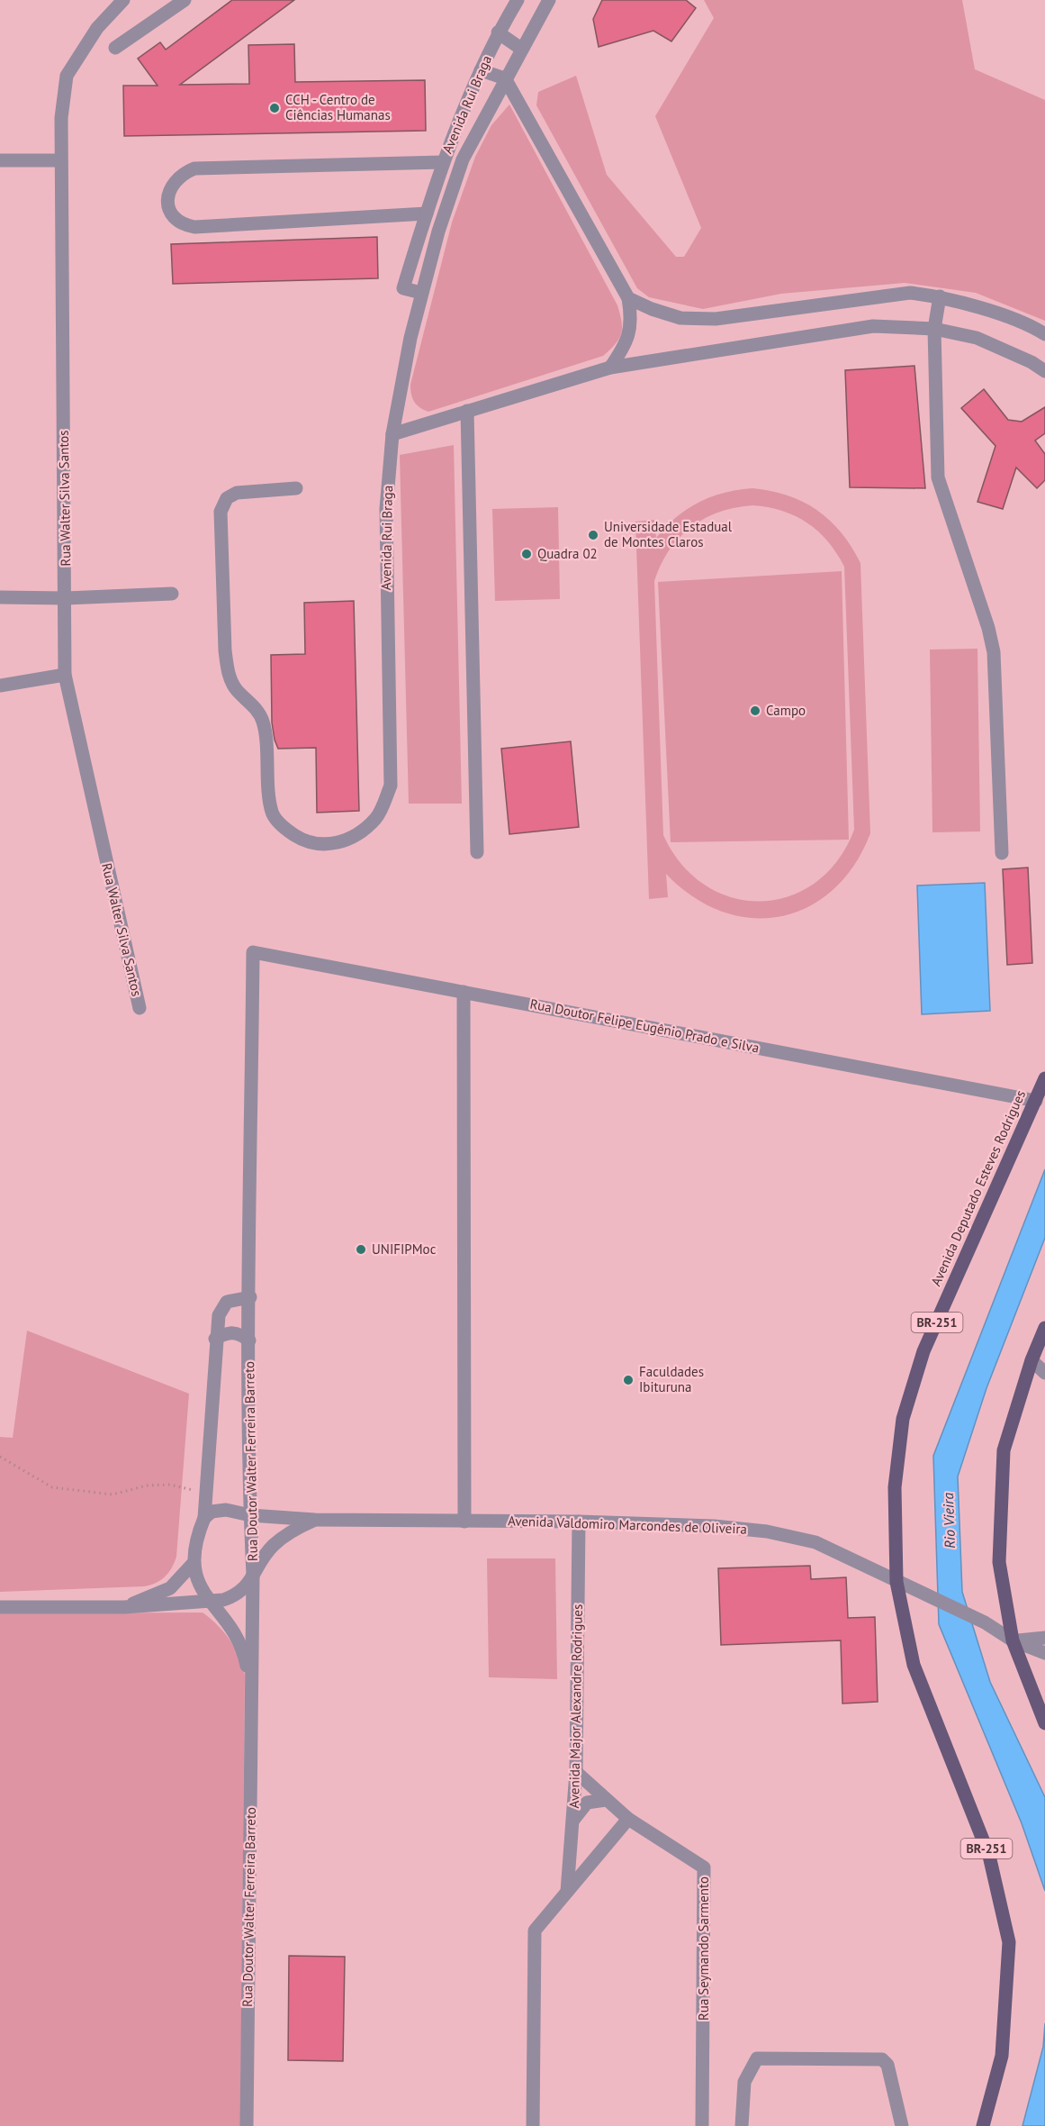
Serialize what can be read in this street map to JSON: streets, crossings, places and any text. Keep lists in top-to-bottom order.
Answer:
{
  "streets": {
    "main road": ["Avenida Deputado Esteves Rodrigues", "BR-251"],
    "street": [
      "Avenida Rui Braga",
      "Rua Walter Silva Santos",
      "Rua Doutor Felipe Eugênio Prado e Silva",
      "Rua Doutor Walter Ferreira Barreto",
      "Avenida Valdomiro Marcondes de Oliveira",
      "Avenida Major Alexandre Rodrigues",
      "Rua Seymando Sarmento"
    ]
  },
  "crossings": [
    ["Rua Doutor Felipe Eugênio Prado e Silva", "Avenida Deputado Esteves Rodrigues"],
    ["Rua Doutor Felipe Eugênio Prado e Silva", "Rua Doutor Walter Ferreira Barreto"],
    ["Avenida Deputado Esteves Rodrigues", "Avenida Valdomiro Marcondes de Oliveira"],
    ["Rua Doutor Walter Ferreira Barreto", "Avenida Valdomiro Marcondes de Oliveira"],
    ["Avenida Valdomiro Marcondes de Oliveira", "Avenida Major Alexandre Rodrigues"],
    ["Avenida Major Alexandre Rodrigues", "Rua Seymando Sarmento"]
  ],
  "water": ["Rio Vieira"],
  "places": [
    "CCH - Centro de Ciências Humanas",
    "Universidade Estadual de Montes Claros",
    "Quadra 02",
    "Campo",
    "UNIFIPMoc",
    "Faculdades Ibituruna"
  ]
}
